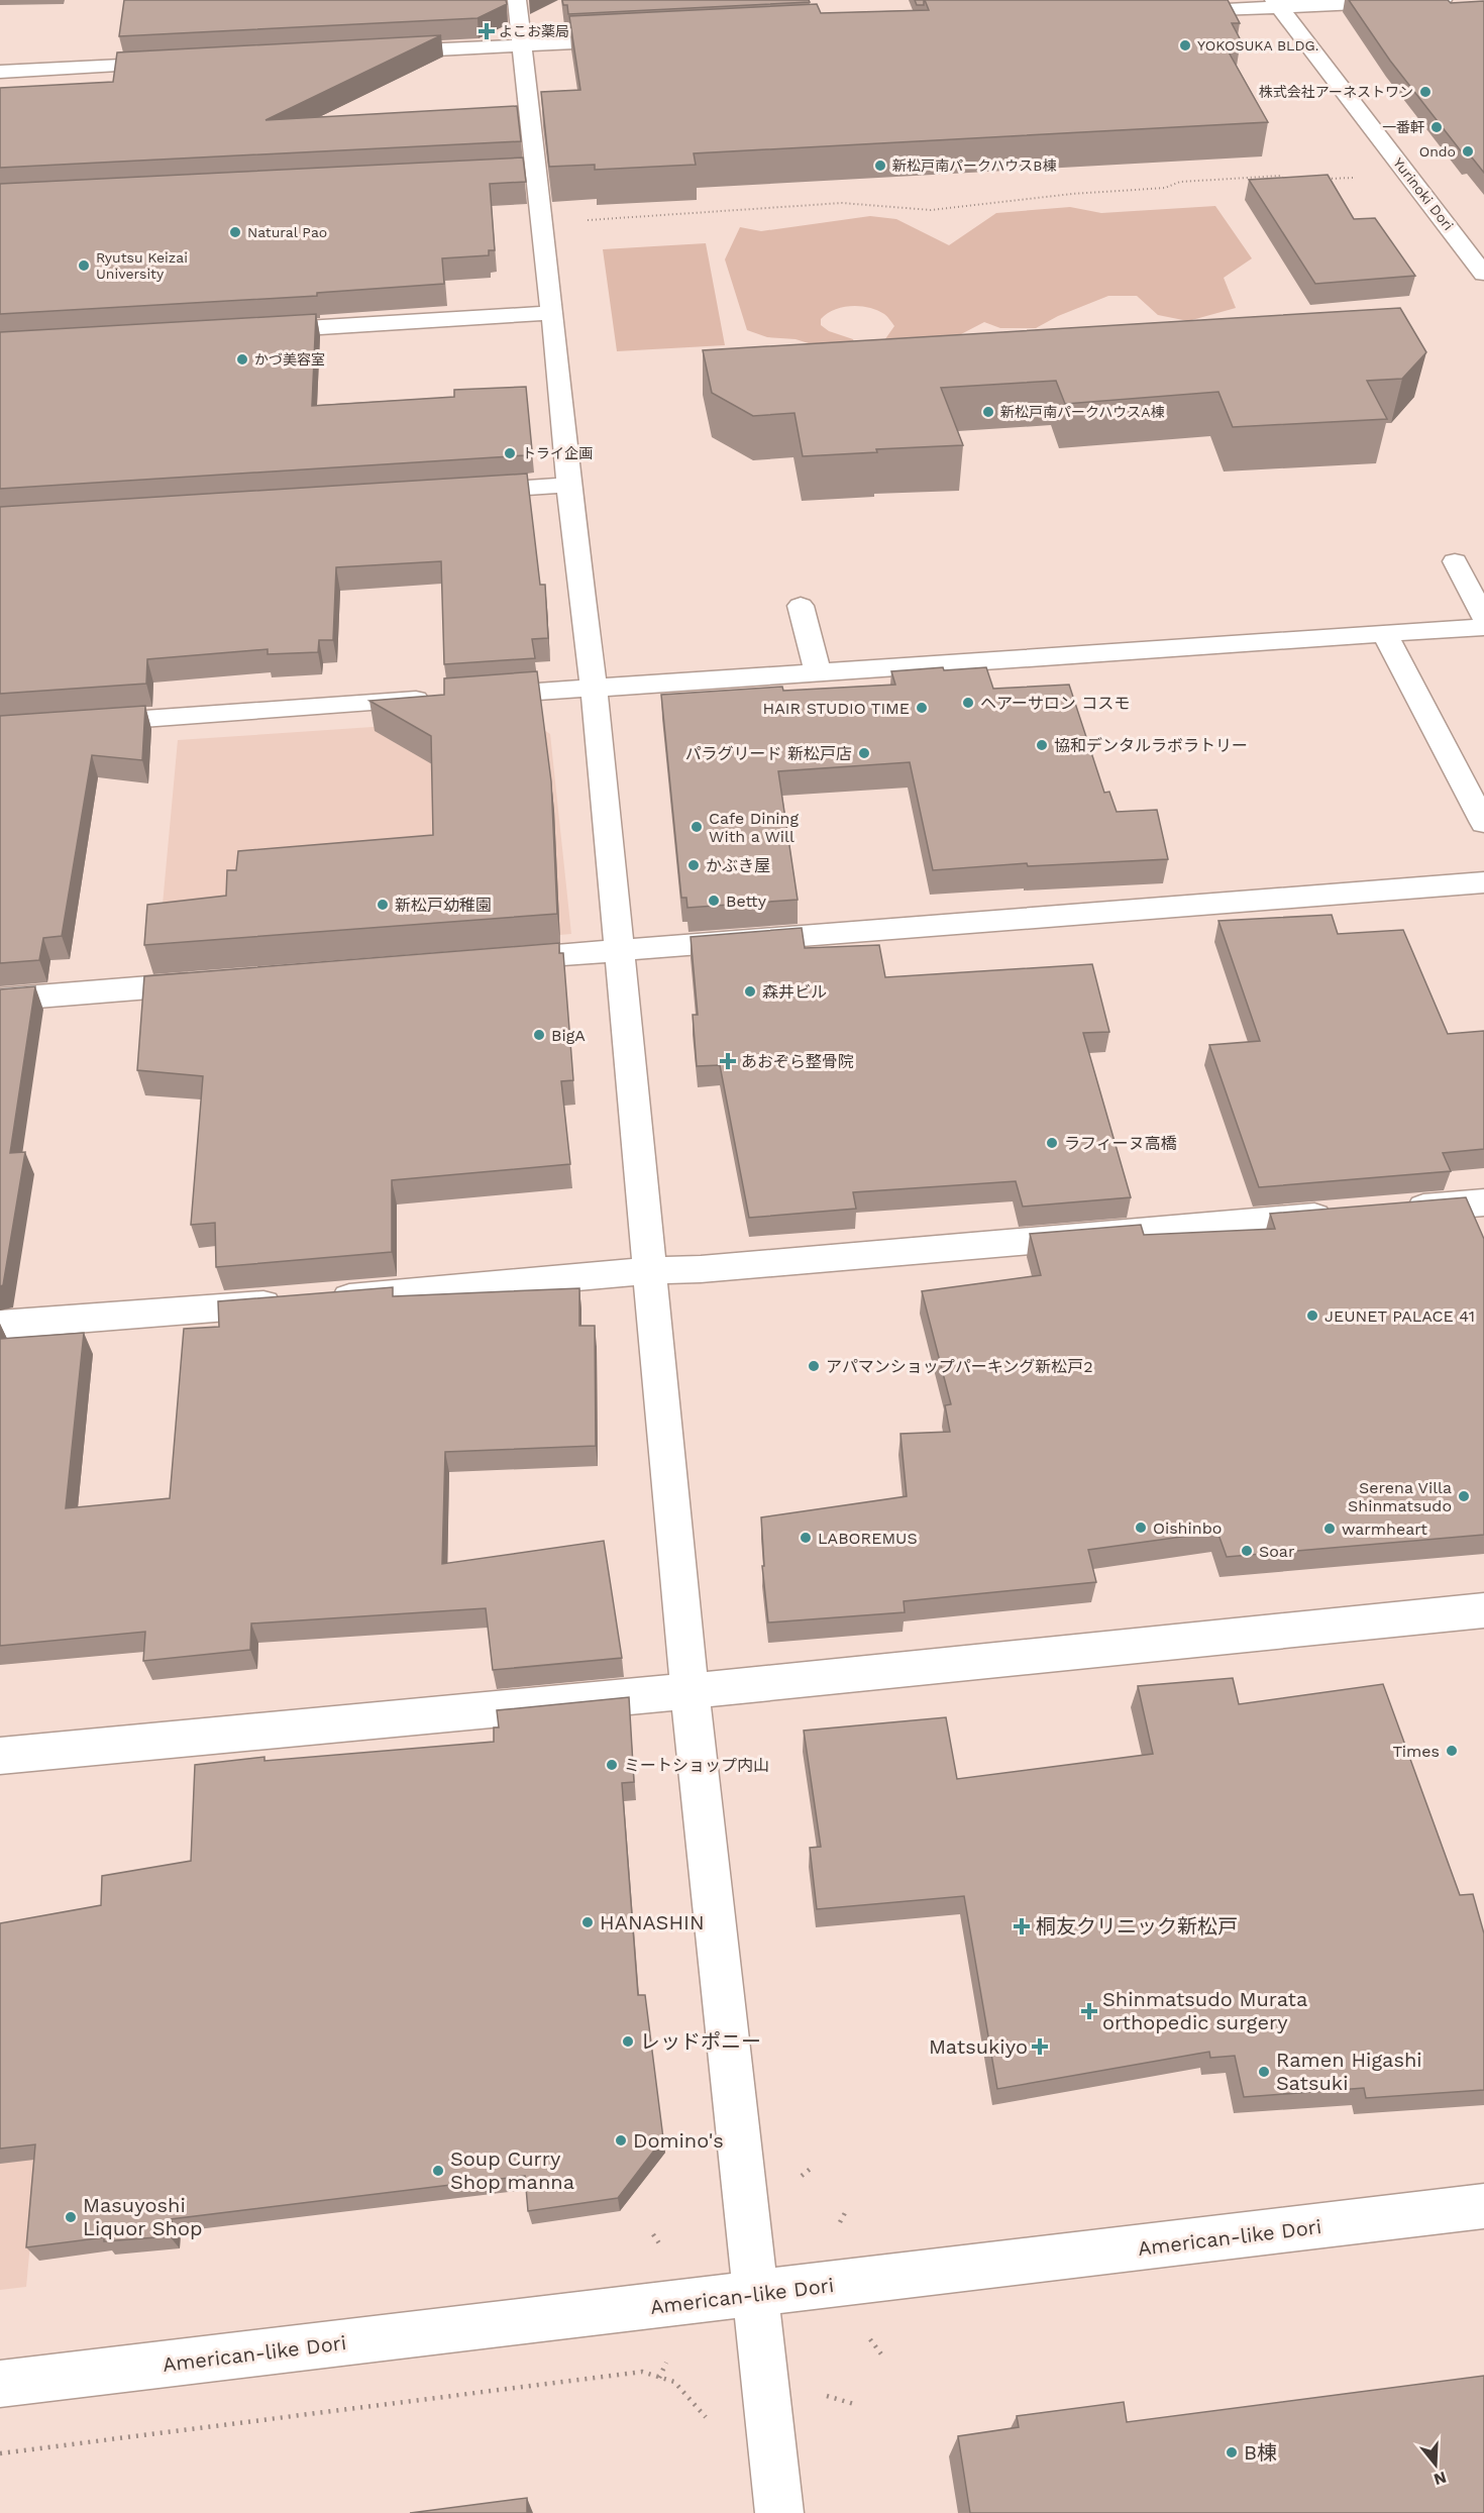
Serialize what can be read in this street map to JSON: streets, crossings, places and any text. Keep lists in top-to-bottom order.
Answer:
{
  "streets": {
    "street": ["Yurinoki Dori", "American-like Dori"]
  },
  "places": {
    "health": [
      "よこお薬局",
      "あおぞら整骨院",
      "桐友クリニック新松戸",
      "Shinmatsudo Murata orthopedic surgery",
      "Matsukiyo"
    ],
    "other": [
      "YOKOSUKA BLDG.",
      "株式会社アーネストワン",
      "一番軒",
      "Ondo",
      "新松戸南パークハウスB棟",
      "Natural Pao",
      "Ryutsu Keizai University",
      "かづ美容室",
      "新松戸南パークハウスA棟",
      "トライ企画",
      "ヘアーサロン コスモ",
      "HAIR STUDIO TIME",
      "協和デンタルラボラトリー",
      "パラグリード 新松戸店",
      "Cafe Dining With a Will",
      "かぶき屋",
      "Betty",
      "新松戸幼稚園",
      "森井ビル",
      "BigA",
      "ラフィーヌ高橋",
      "JEUNET PALACE 41",
      "アパマンショップパーキング新松戸2",
      "Serena Villa Shinmatsudo",
      "Oishinbo",
      "warmheart",
      "LABOREMUS",
      "Soar",
      "Times",
      "ミートショップ内山",
      "HANASHIN",
      "レッドポニー",
      "Ramen Higashi Satsuki",
      "Domino's",
      "Soup Curry Shop manna",
      "Masuyoshi Liquor Shop",
      "B棟"
    ]
  },
  "north": "bottom"
}
